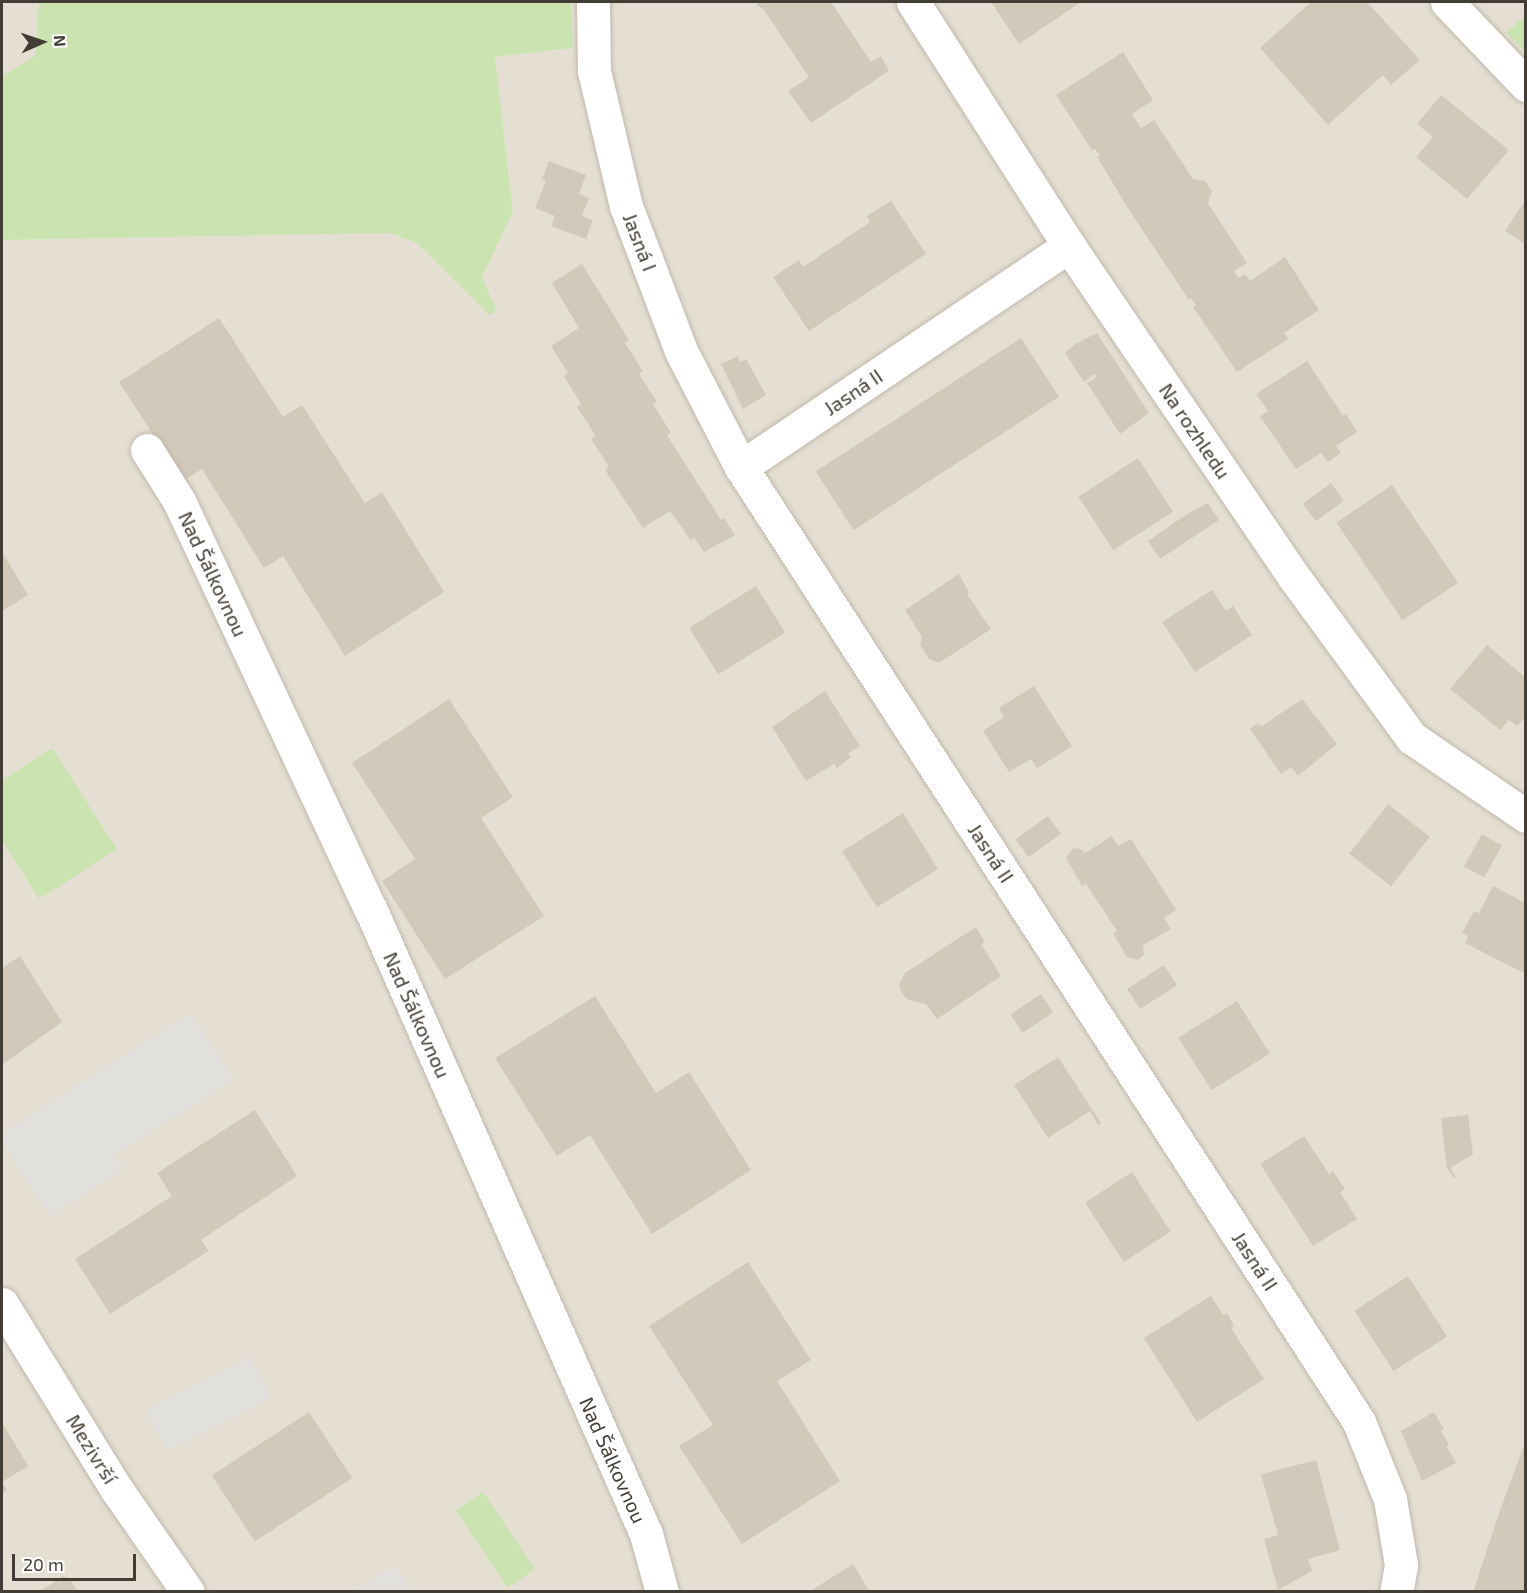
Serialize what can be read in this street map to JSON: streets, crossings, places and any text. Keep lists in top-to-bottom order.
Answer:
{
  "streets": {
    "street": [
      "Jasná I",
      "Jasná II",
      "Na rozhledu",
      "Nad Šálkovnou",
      "Mezivrší"
    ]
  },
  "crossings": [
    ["Jasná I", "Jasná II"],
    ["Jasná II", "Na rozhledu"]
  ],
  "scale_bar": "20 m",
  "north": "right"
}
